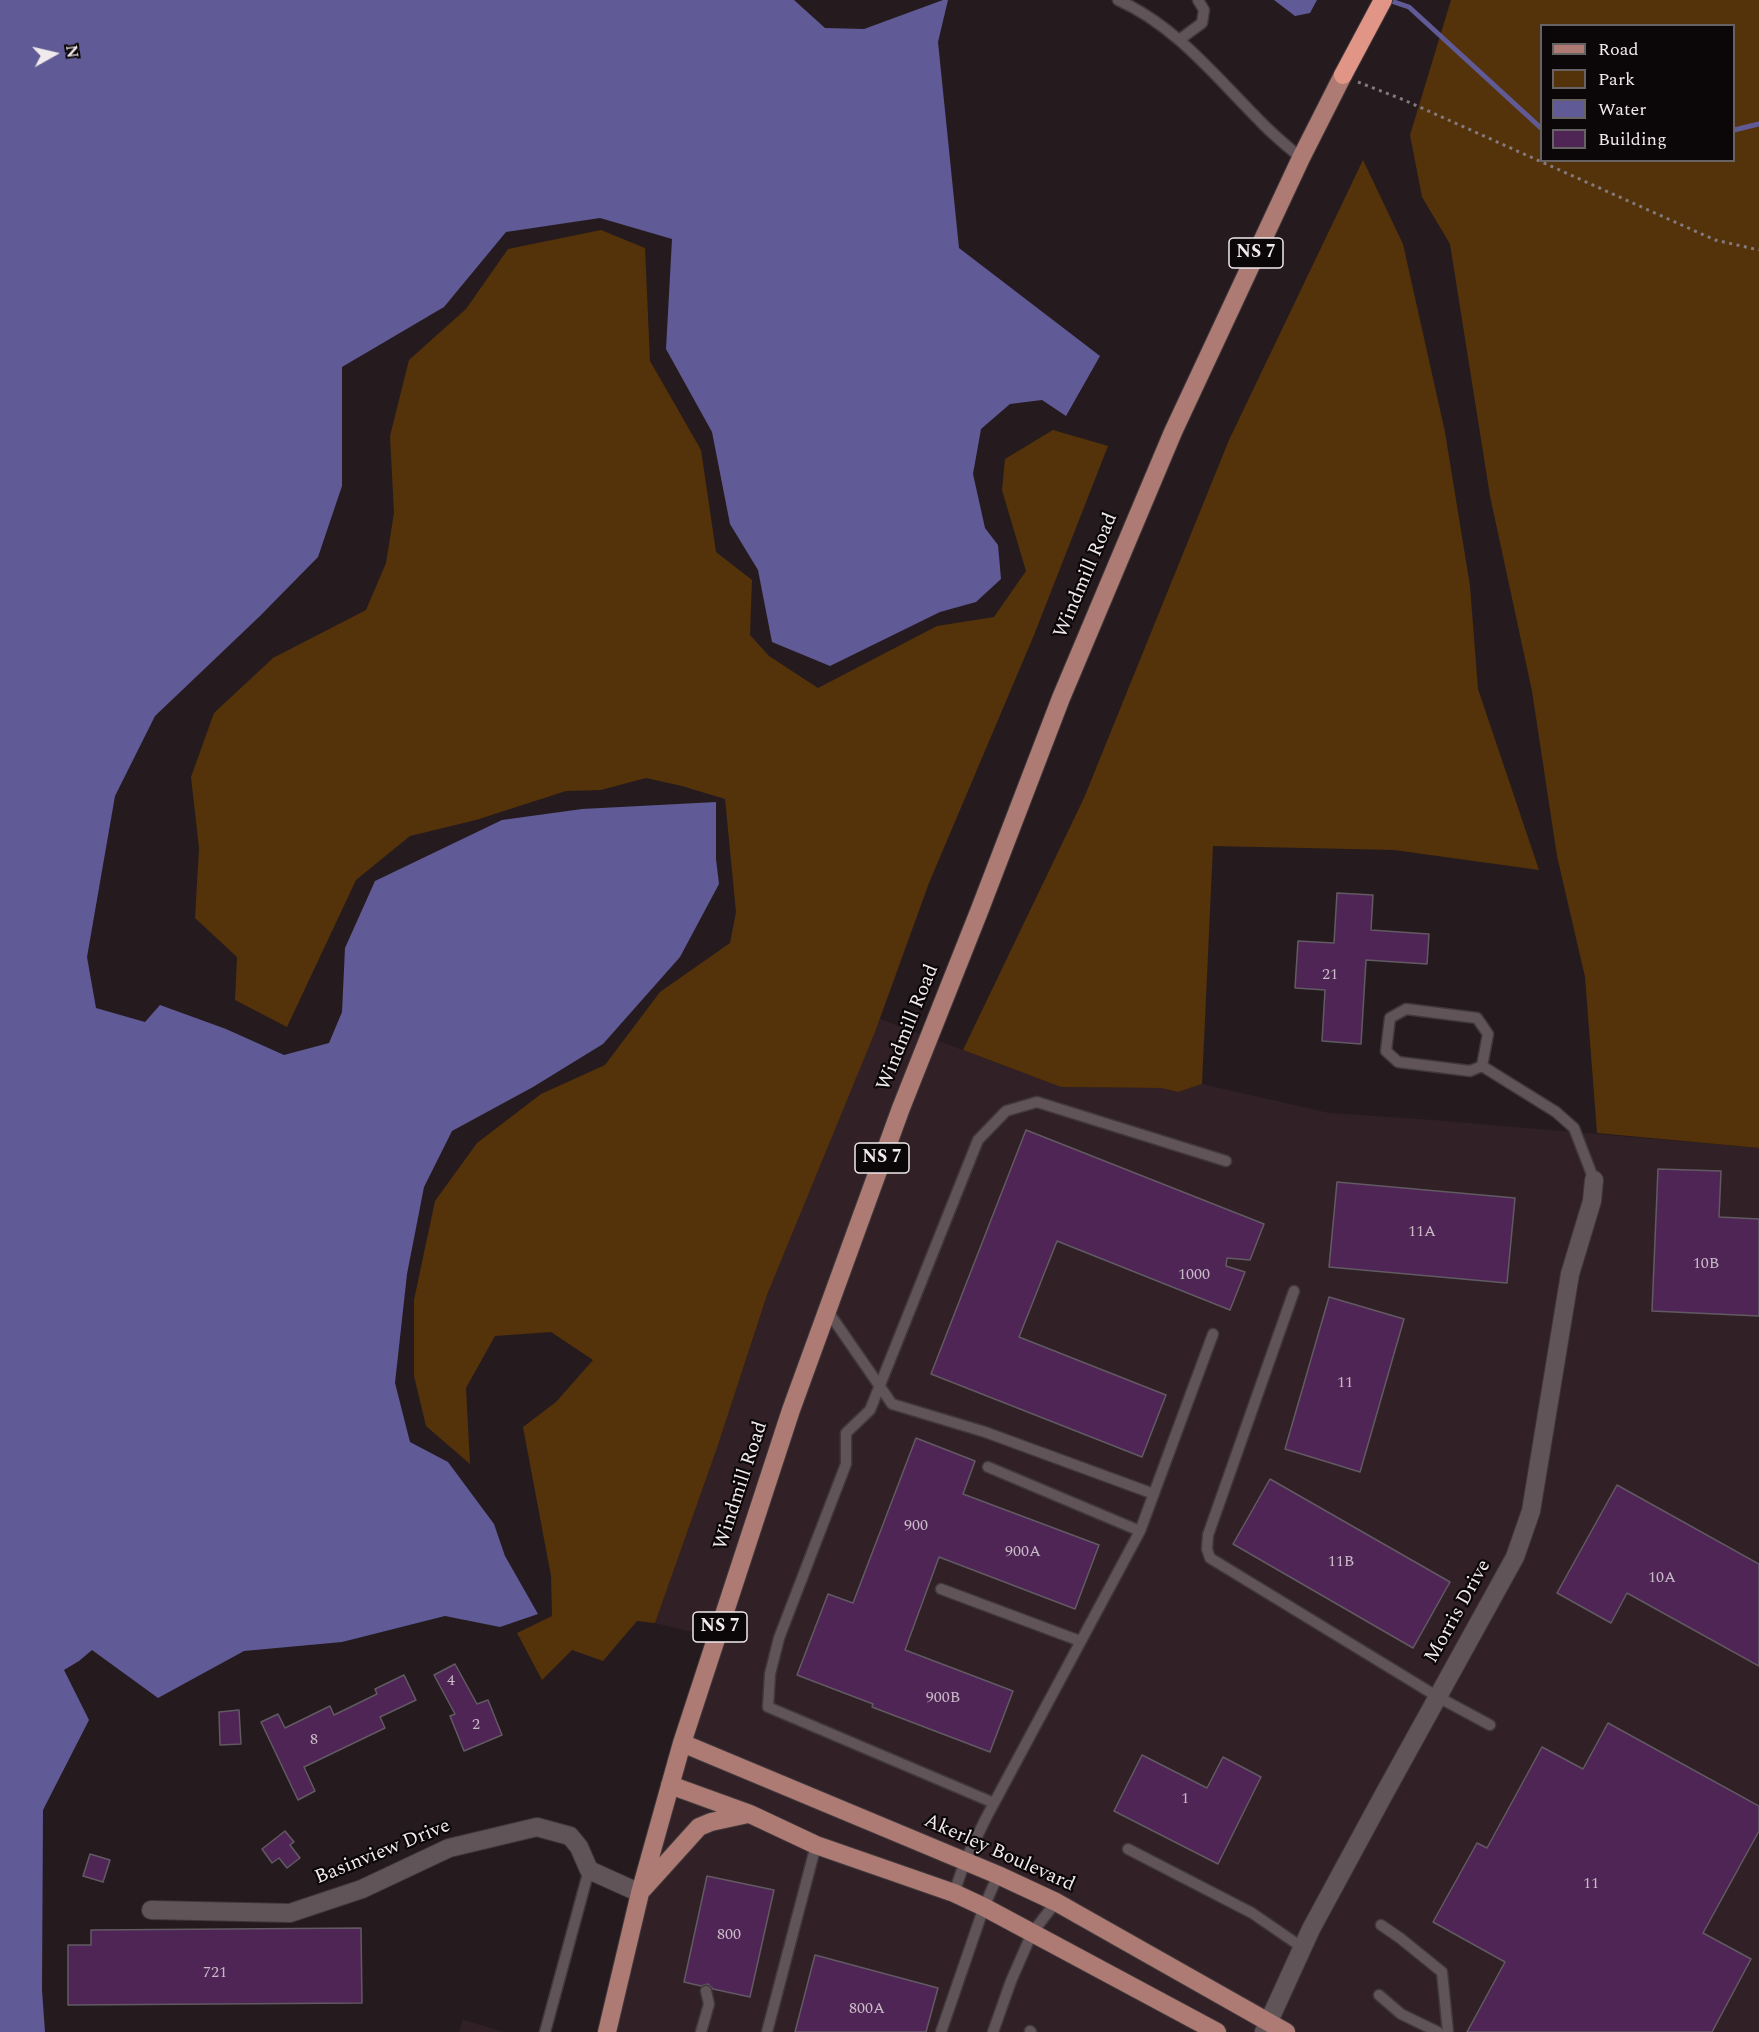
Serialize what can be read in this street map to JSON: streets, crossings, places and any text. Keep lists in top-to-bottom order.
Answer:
{
  "streets": {
    "highway": ["NS 7", "Windmill Road"],
    "main road": ["Akerley Boulevard"],
    "street": ["Morris Drive", "Basinview Drive"]
  },
  "crossings": [
    ["Windmill Road", "Akerley Boulevard"],
    ["Morris Drive", "Akerley Boulevard"]
  ],
  "house_numbers": [
    "21",
    "11A",
    "10B",
    "1000",
    "11",
    "900",
    "900A",
    "11B",
    "10A",
    "4",
    "900B",
    "2",
    "8",
    "1",
    "11",
    "800",
    "721",
    "800A"
  ],
  "legend": [
    "Road",
    "Park",
    "Water",
    "Building"
  ],
  "north": "right"
}
